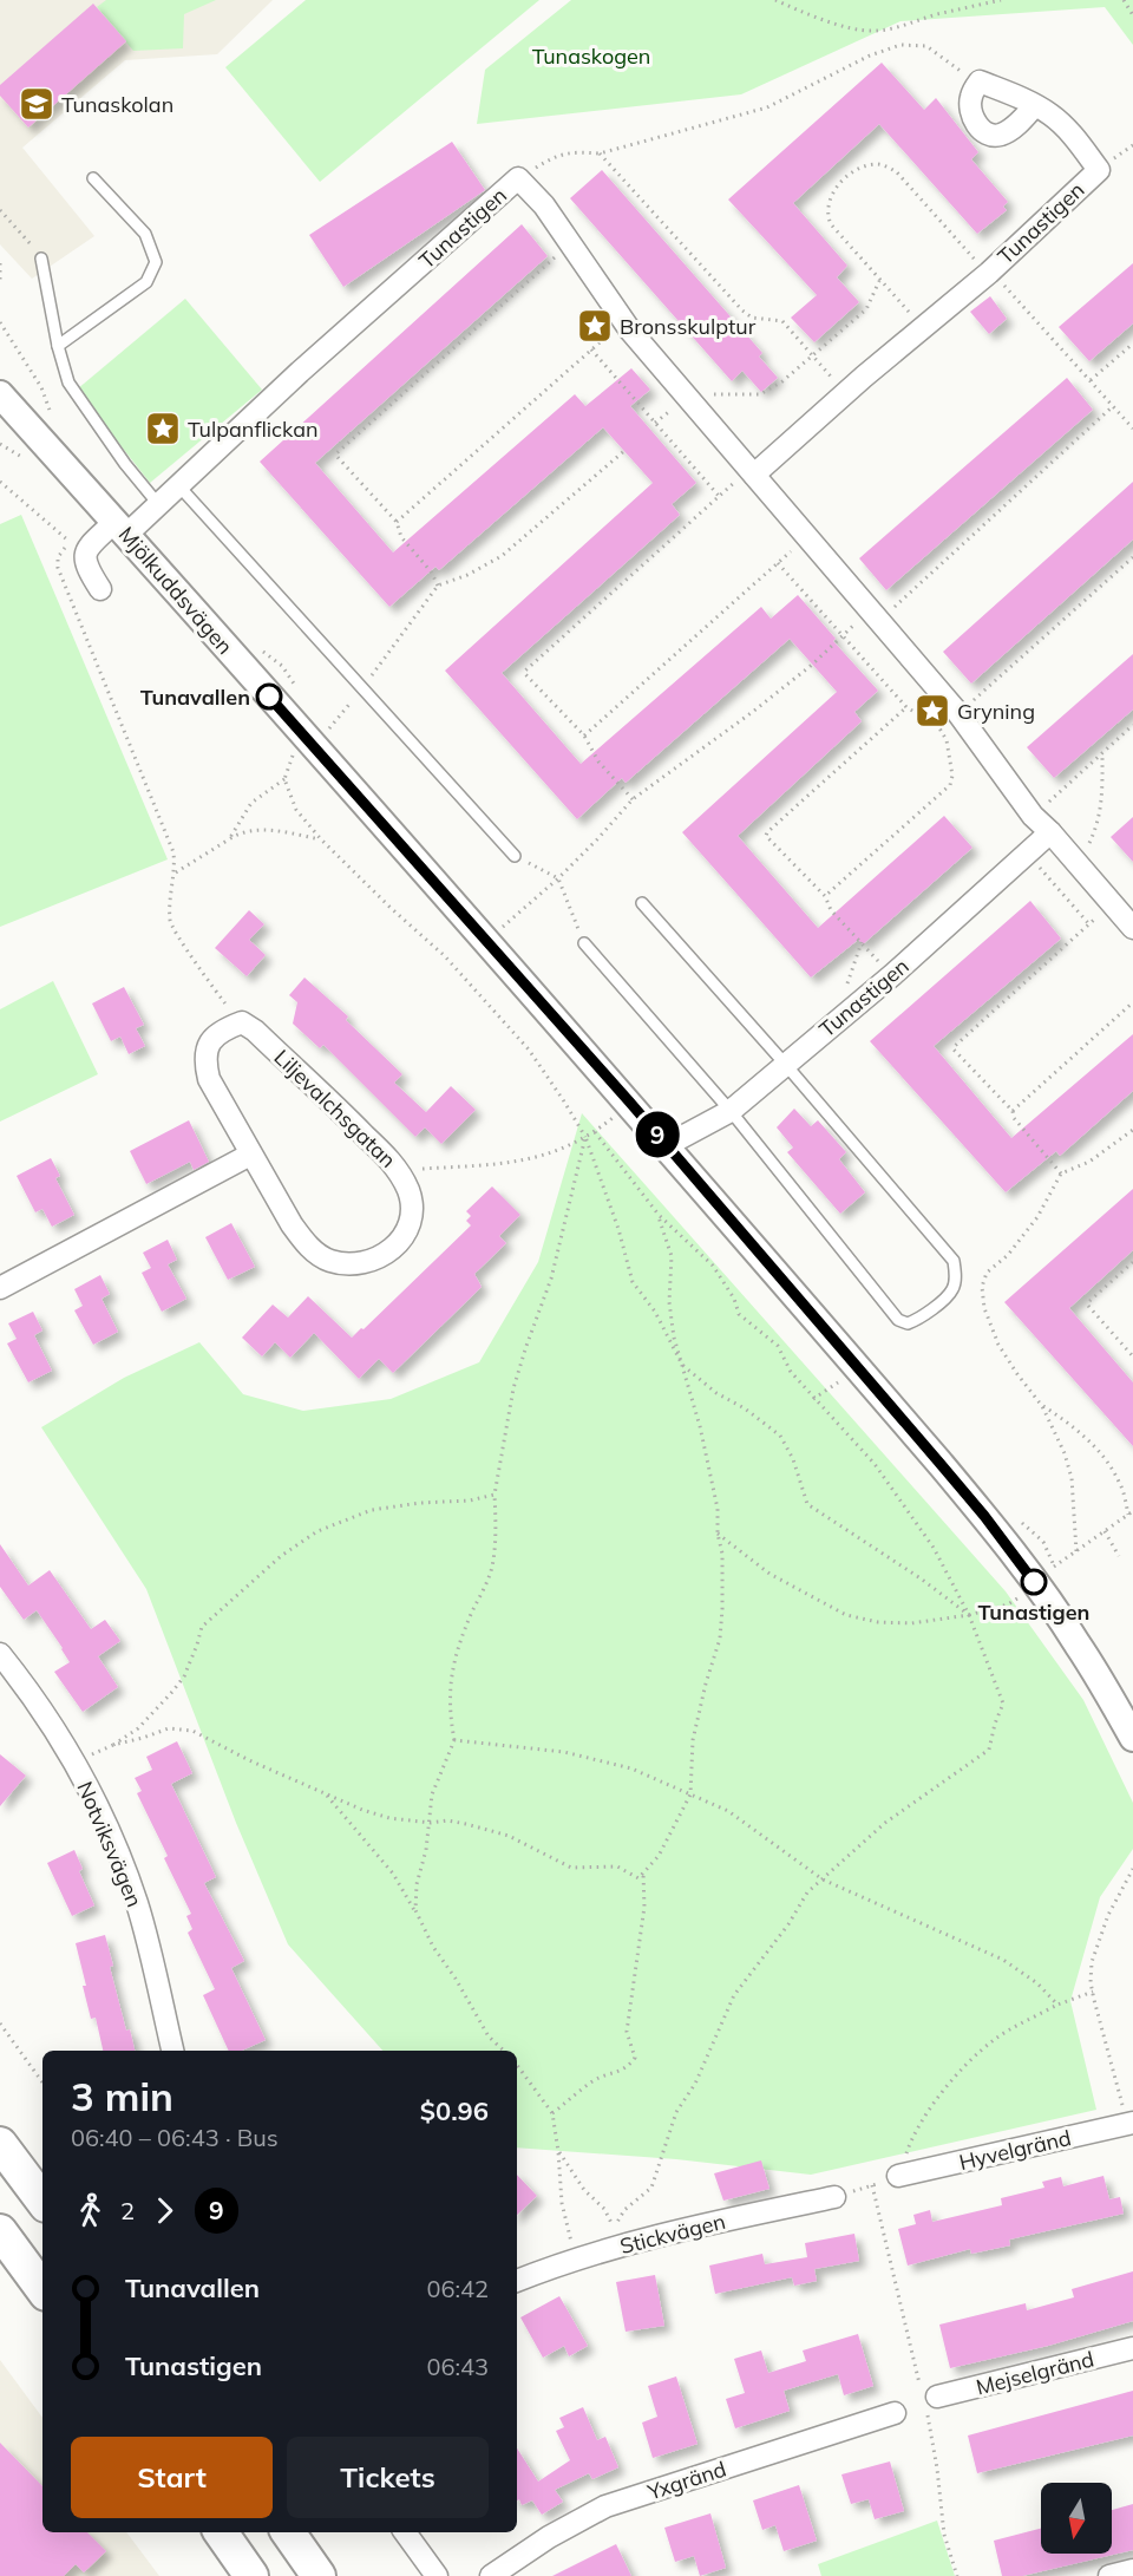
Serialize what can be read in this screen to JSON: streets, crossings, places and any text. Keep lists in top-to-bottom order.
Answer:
{
  "streets": {
    "street": [
      "Tunastigen",
      "Mjölkuddsvägen",
      "Liljevalchsgatan",
      "Notviksvägen",
      "Hyvelgränd",
      "Stickvägen",
      "Mejselgränd",
      "Yxgränd"
    ]
  },
  "crossings": [
    ["Tunastigen", "Mjölkuddsvägen"]
  ],
  "parks": ["Tunaskogen"],
  "places": {
    "school or university": ["Tunaskolan"],
    "place": ["Bronsskulptur", "Tulpanflickan", "Gryning"],
    "other": ["Tunavallen", "Tunastigen"]
  },
  "lines": ["bus line 9"],
  "north": "bottom",
  "page": {
    "on_map": "9",
    "heading": ["3 min", "06:40 – 06:43 · Bus", "$0.96"],
    "legs": ["2", "9"],
    "list": [
      {
        "name": "Tunavallen",
        "value": "06:42"
      },
      {
        "name": "Tunastigen",
        "value": "06:43"
      }
    ],
    "buttons": ["Start", "Tickets"]
  }
}
